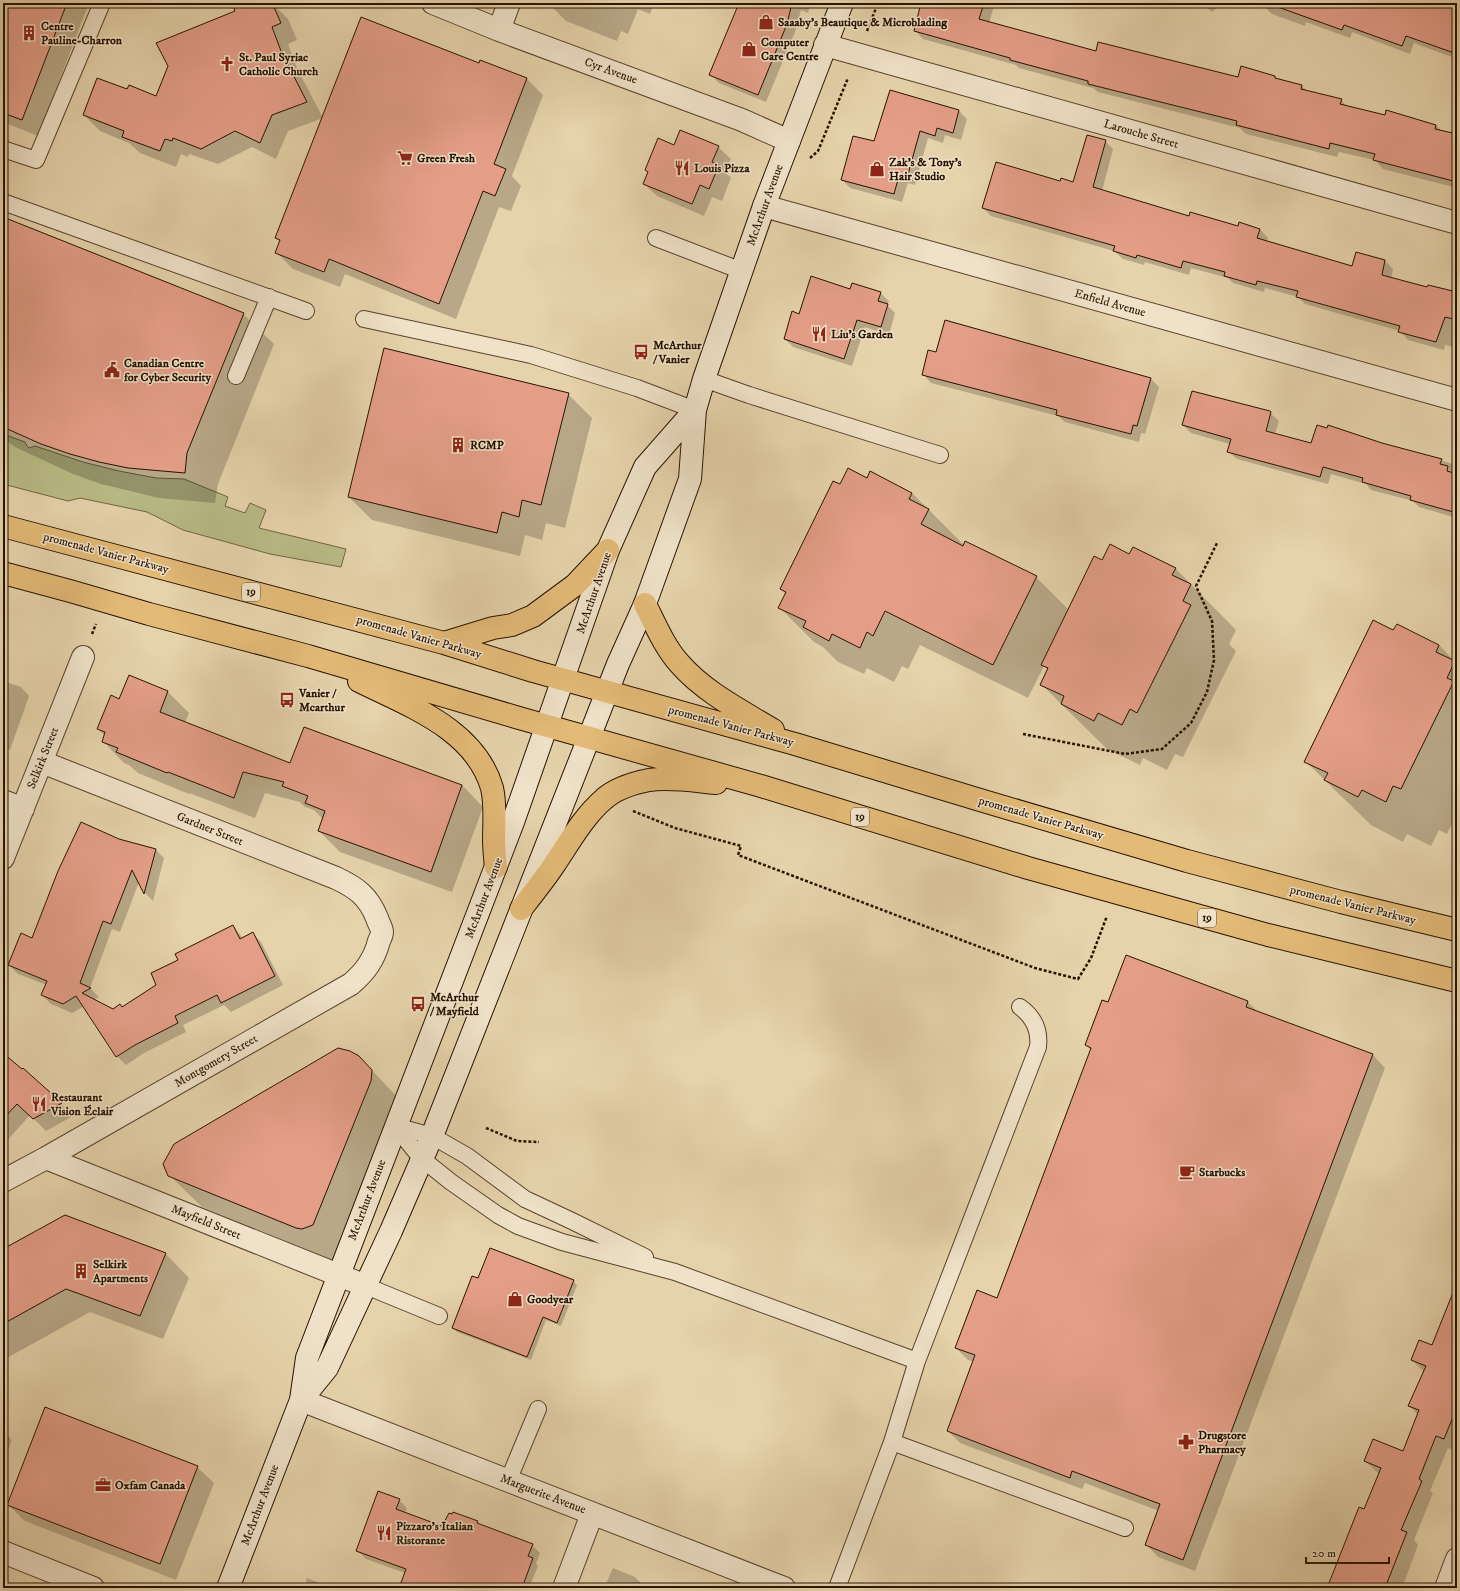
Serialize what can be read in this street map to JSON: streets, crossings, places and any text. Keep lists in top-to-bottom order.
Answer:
{
  "streets": {
    "main road": ["promenade Vanier Parkway", "19"],
    "street": [
      "Cyr Avenue",
      "Larouche Street",
      "McArthur Avenue",
      "Enfield Avenue",
      "Selkirk Street",
      "Gardner Street",
      "Montgomery Street",
      "Mayfield Street",
      "Marguerite Avenue"
    ]
  },
  "crossings": [
    ["Cyr Avenue", "McArthur Avenue"],
    ["Larouche Street", "McArthur Avenue"],
    ["McArthur Avenue", "Enfield Avenue"],
    ["McArthur Avenue", "promenade Vanier Parkway"],
    ["McArthur Avenue", "19"],
    ["McArthur Avenue", "Mayfield Street"],
    ["McArthur Avenue", "Marguerite Avenue"],
    ["Selkirk Street", "Gardner Street"],
    ["Gardner Street", "Montgomery Street"],
    ["Montgomery Street", "Mayfield Street"]
  ],
  "places": {
    "shop": [
      "Saaaby's Beautique & Microblading",
      "Computer Care Centre",
      "Zak's & Tony's Hair Studio",
      "Goodyear"
    ],
    "building": ["Centre Pauline-Charron", "RCMP", "Selkirk Apartments"],
    "church": ["St. Paul Syriac Catholic Church"],
    "supermarket": ["Green Fresh"],
    "restaurant": [
      "Louis Pizza",
      "Liu's Garden",
      "Restaurant Vision Éclair",
      "Pizzaro's Italian Ristorante"
    ],
    "bus stop": ["McArthur / Vanier", "Vanier / Mcarthur", "McArthur / Mayfield"],
    "public building": ["Canadian Centre for Cyber Security"],
    "cafe": ["Starbucks"],
    "pharmacy": ["Drugstore Pharmacy"],
    "office": ["Oxfam Canada"]
  },
  "scale_bar": "20 m"
}
